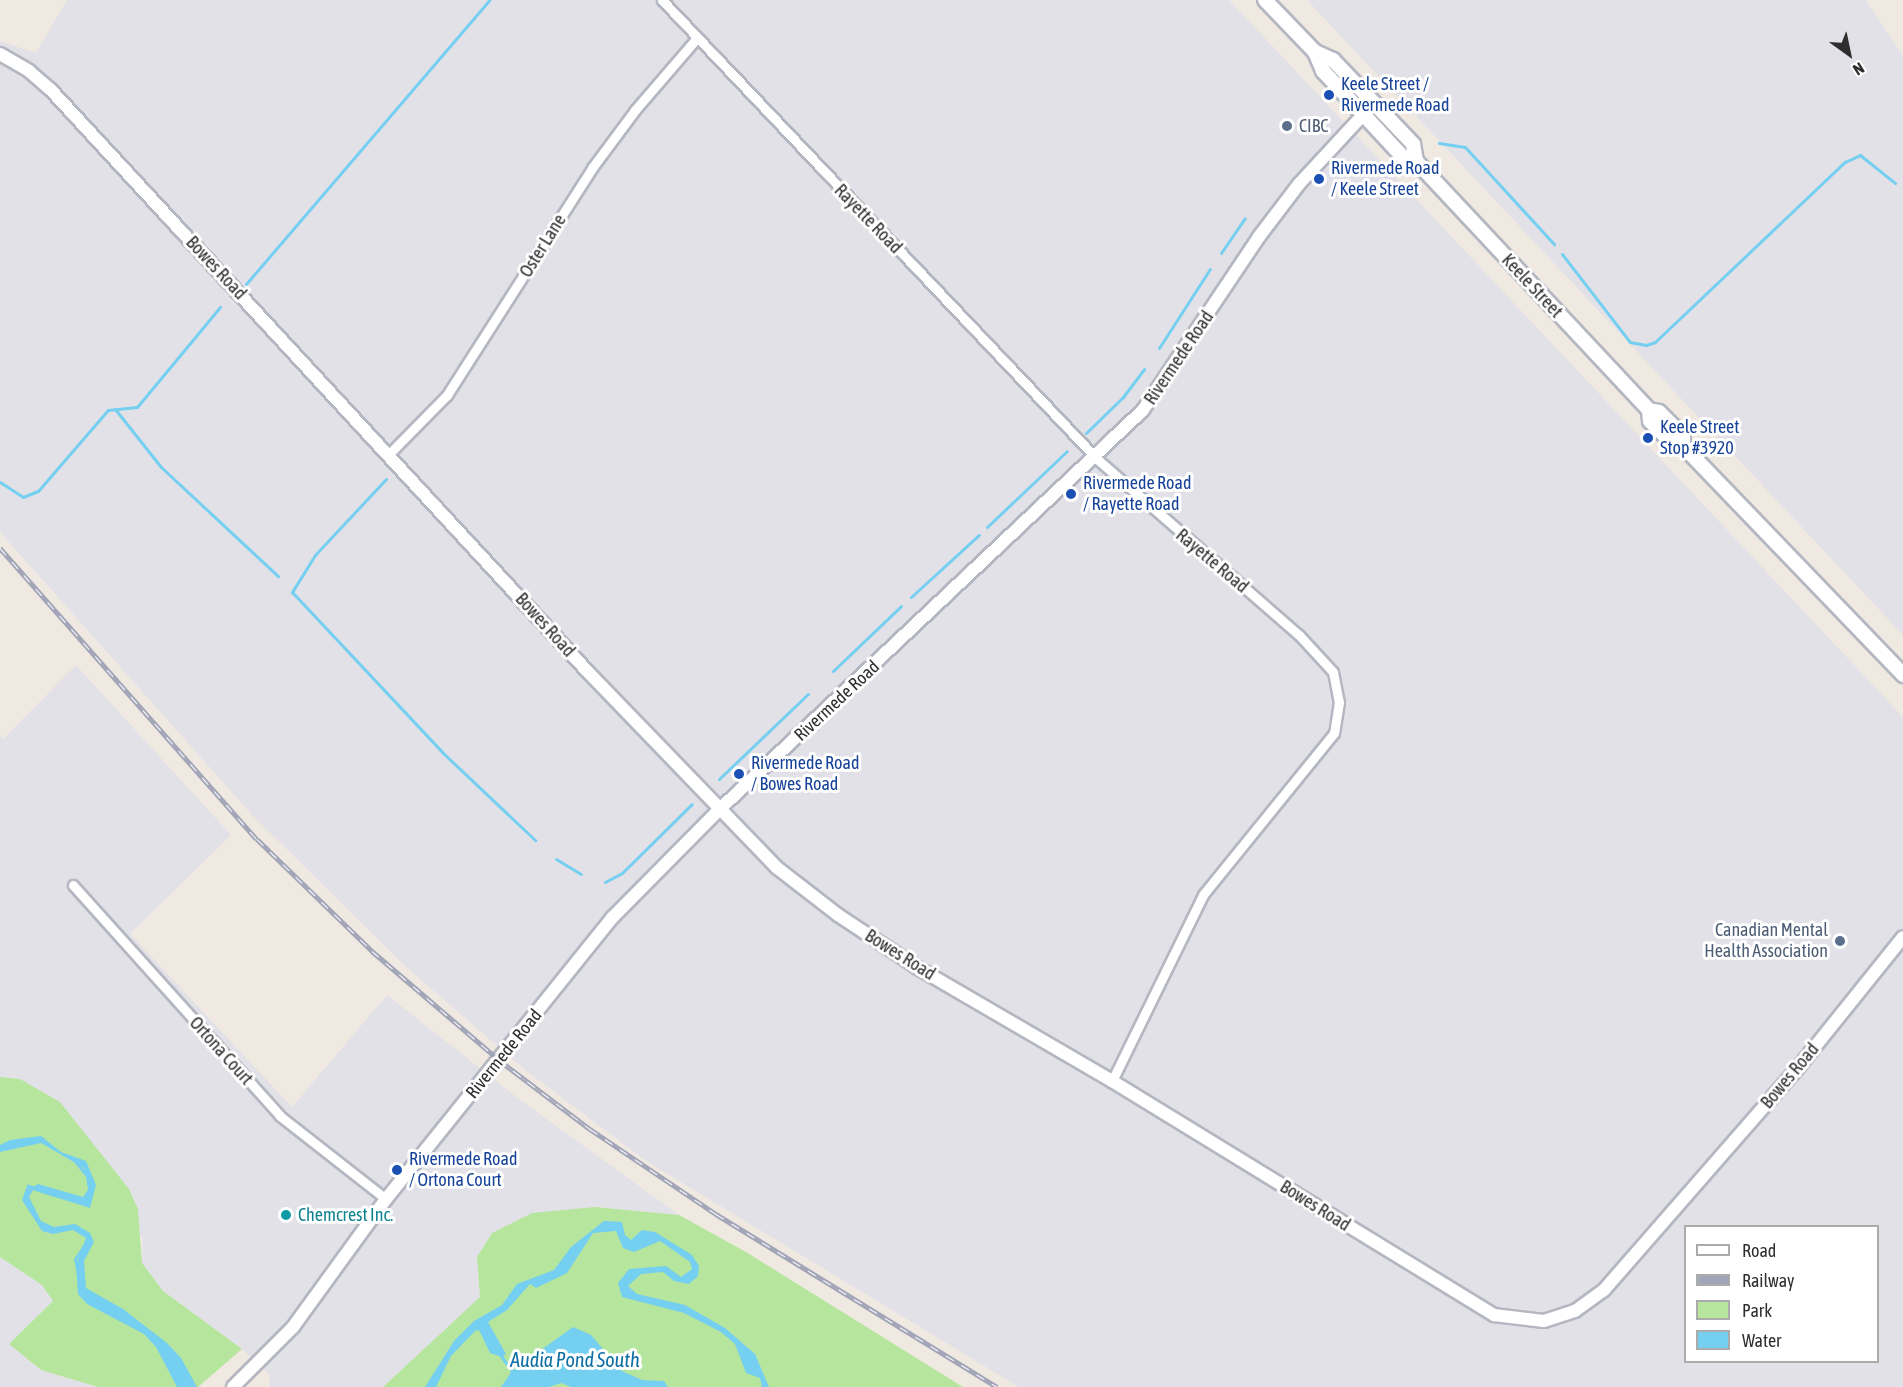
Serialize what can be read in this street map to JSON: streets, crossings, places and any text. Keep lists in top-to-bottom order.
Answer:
{
  "streets": {
    "main road": ["Keele Street"],
    "street": [
      "Rayette Road",
      "Oster Lane",
      "Bowes Road",
      "Rivermede Road",
      "Ortona Court"
    ]
  },
  "crossings": [
    ["Rayette Road", "Oster Lane"],
    ["Rayette Road", "Bowes Road"],
    ["Rayette Road", "Rivermede Road"],
    ["Oster Lane", "Bowes Road"],
    ["Bowes Road", "Rivermede Road"],
    ["Keele Street", "Rivermede Road"],
    ["Rivermede Road", "Ortona Court"]
  ],
  "water": ["Audia Pond South"],
  "places": [
    "Keele Street / Rivermede Road",
    "CIBC",
    "Rivermede Road / Keele Street",
    "Keele Street Stop #3920",
    "Rivermede Road / Rayette Road",
    "Rivermede Road / Bowes Road",
    "Canadian Mental Health Association",
    "Rivermede Road / Ortona Court",
    "Chemcrest Inc."
  ],
  "legend": [
    "Road",
    "Railway",
    "Park",
    "Water"
  ],
  "north": "bottom right"
}
